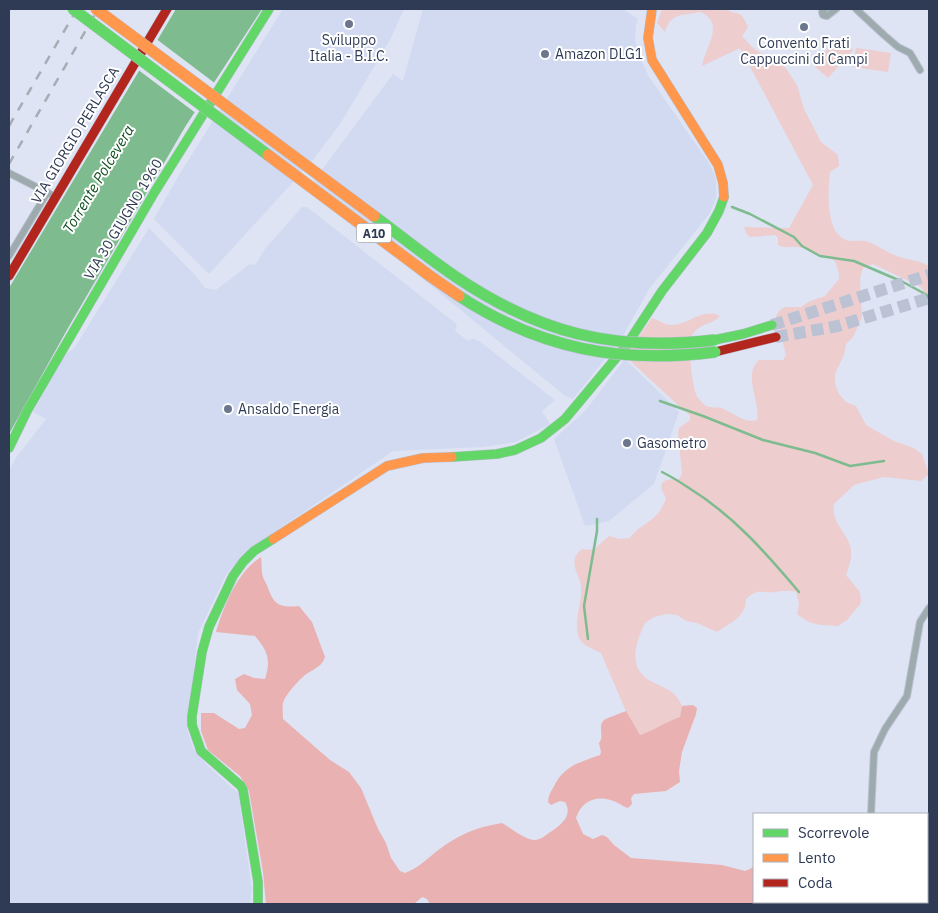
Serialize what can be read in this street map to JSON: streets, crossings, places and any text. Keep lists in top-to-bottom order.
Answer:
{
  "streets": {
    "main road": ["VIA GIORGIO PERLASCA", "VIA 30 GIUGNO 1960", "A10"]
  },
  "water": ["Torrente Polcevera"],
  "places": [
    "Sviluppo Italia - B.I.C.",
    "Convento Frati Cappuccini di Campi",
    "Amazon DLG1",
    "Ansaldo Energia",
    "Gasometro"
  ],
  "legend": ["Scorrevole", "Lento", "Coda"]
}
